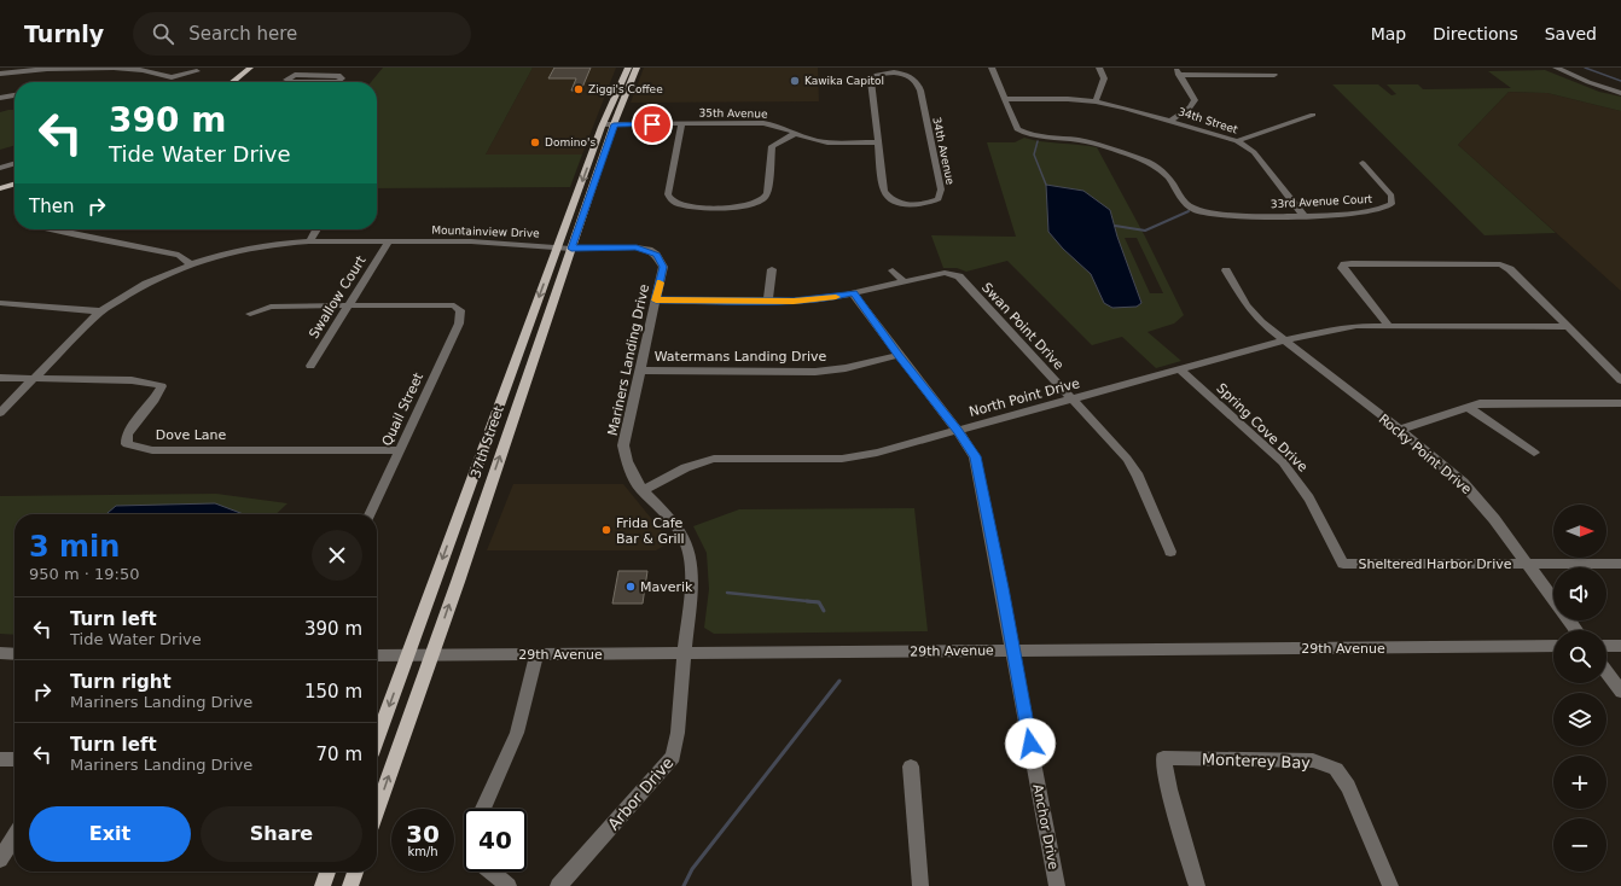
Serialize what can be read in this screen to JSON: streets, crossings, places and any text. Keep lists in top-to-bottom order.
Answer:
{
  "streets": {
    "main road": ["37th Street"],
    "street": [
      "35th Avenue",
      "34th Street",
      "34th Avenue",
      "33rd Avenue Court",
      "Mountainview Drive",
      "Swallow Court",
      "Swan Point Drive",
      "Watermans Landing Drive",
      "Mariners Landing Drive",
      "North Point Drive",
      "Quail Street",
      "Spring Cove Drive",
      "Dove Lane",
      "Rocky Point Drive",
      "Sheltered Harbor Drive",
      "29th Avenue",
      "Monterey Bay",
      "Arbor Drive",
      "Anchor Drive"
    ]
  },
  "crossings": [
    ["35th Avenue", "34th Avenue"],
    ["35th Avenue", "37th Street"],
    ["34th Street", "33rd Avenue Court"],
    ["Mountainview Drive", "Swallow Court"],
    ["Mountainview Drive", "Mariners Landing Drive"],
    ["Mountainview Drive", "Dove Lane"],
    ["Mountainview Drive", "37th Street"],
    ["Swallow Court", "Quail Street"],
    ["Swan Point Drive", "North Point Drive"],
    ["Watermans Landing Drive", "Mariners Landing Drive"],
    ["Watermans Landing Drive", "Anchor Drive"],
    ["Mariners Landing Drive", "North Point Drive"],
    ["Mariners Landing Drive", "37th Street"],
    ["Mariners Landing Drive", "29th Avenue"],
    ["Mariners Landing Drive", "Arbor Drive"],
    ["North Point Drive", "Spring Cove Drive"],
    ["North Point Drive", "Rocky Point Drive"],
    ["North Point Drive", "Anchor Drive"],
    ["Quail Street", "Dove Lane"],
    ["Spring Cove Drive", "Sheltered Harbor Drive"],
    ["37th Street", "29th Avenue"],
    ["Rocky Point Drive", "Sheltered Harbor Drive"],
    ["29th Avenue", "Arbor Drive"],
    ["29th Avenue", "Anchor Drive"]
  ],
  "places": [
    "Kawika Capitol",
    "Ziggi's Coffee",
    "Domino's",
    "Frida Cafe Bar & Grill",
    "Maverik"
  ],
  "north": "right",
  "page": {
    "header": "Turnly",
    "search": "Search here",
    "nav": ["Map", "Directions", "Saved"],
    "turn": ["390 m", "Tide Water Drive"],
    "then": "Then",
    "map_buttons": ["+", "−"],
    "heading": ["3 min", "950 m · 19:50"],
    "list": [
      {
        "name": "Turn left",
        "note": "Tide Water Drive",
        "value": "390 m"
      },
      {
        "name": "Turn right",
        "note": "Mariners Landing Drive",
        "value": "150 m"
      },
      {
        "name": "Turn left",
        "note": "Mariners Landing Drive",
        "value": "70 m"
      }
    ],
    "buttons": ["Exit", "Share"],
    "speed": "30 km/h",
    "limit": "40"
  }
}
